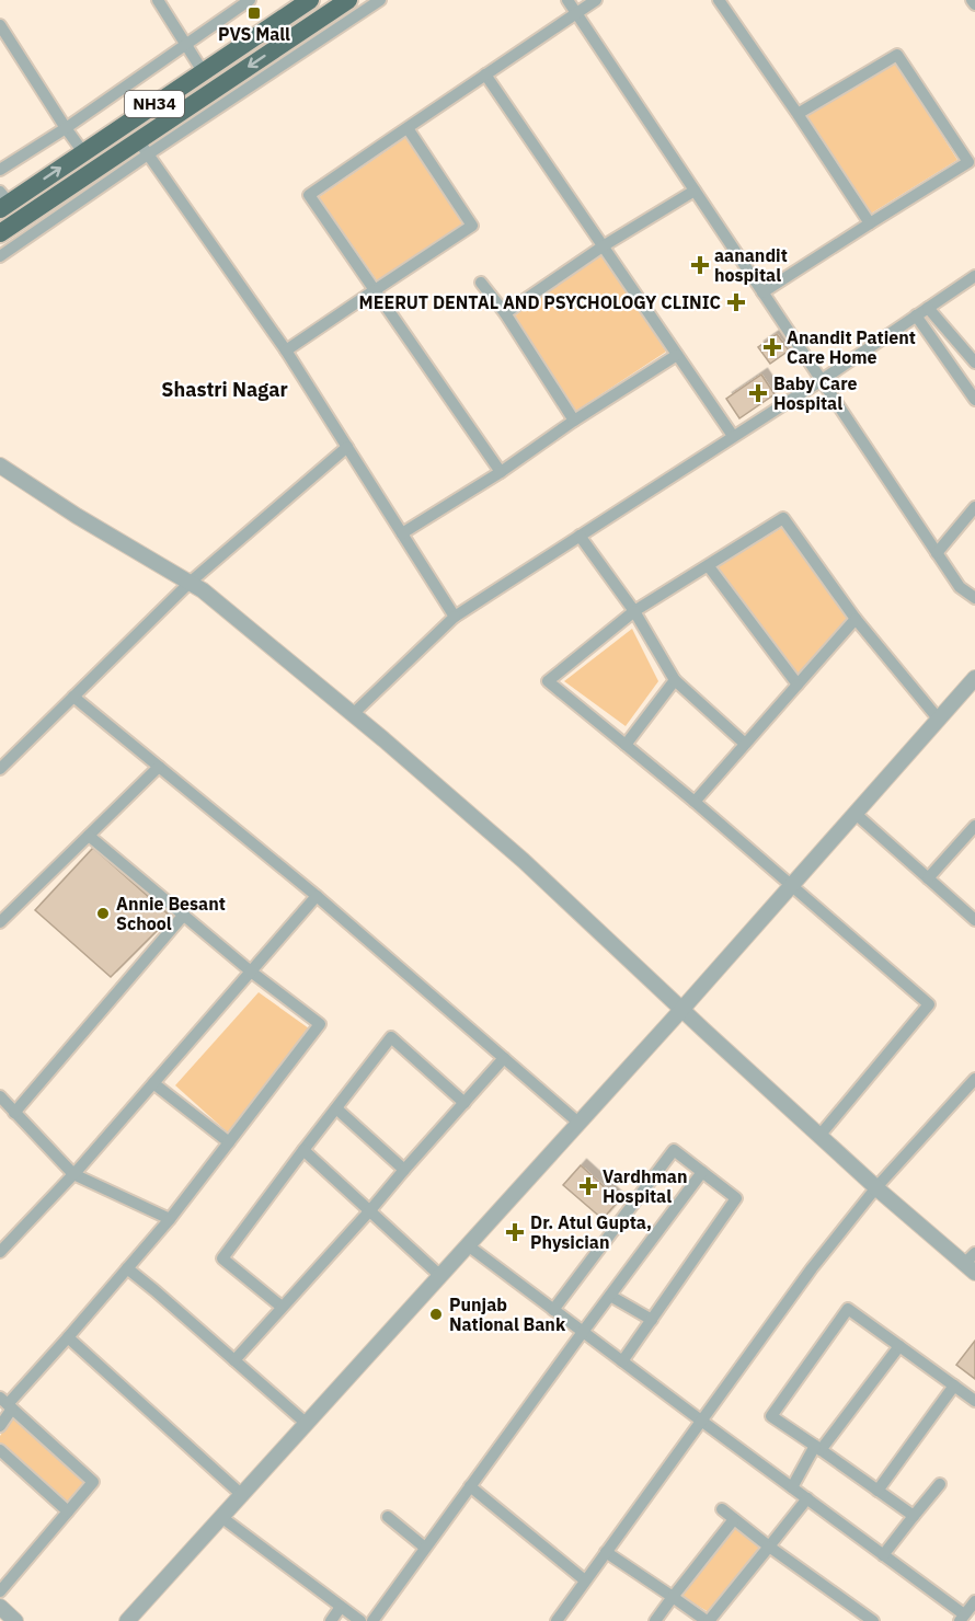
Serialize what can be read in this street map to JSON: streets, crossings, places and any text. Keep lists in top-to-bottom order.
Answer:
{
  "streets": {
    "highway": ["NH34"]
  },
  "districts": ["Shastri Nagar"],
  "places": {
    "transit": ["PVS Mall"],
    "health": [
      "aanandit hospital",
      "MEERUT DENTAL AND PSYCHOLOGY CLINIC",
      "Anandit Patient Care Home",
      "Baby Care Hospital",
      "Vardhman Hospital",
      "Dr. Atul Gupta, Physician"
    ],
    "other": ["Annie Besant School", "Punjab National Bank"]
  }
}
